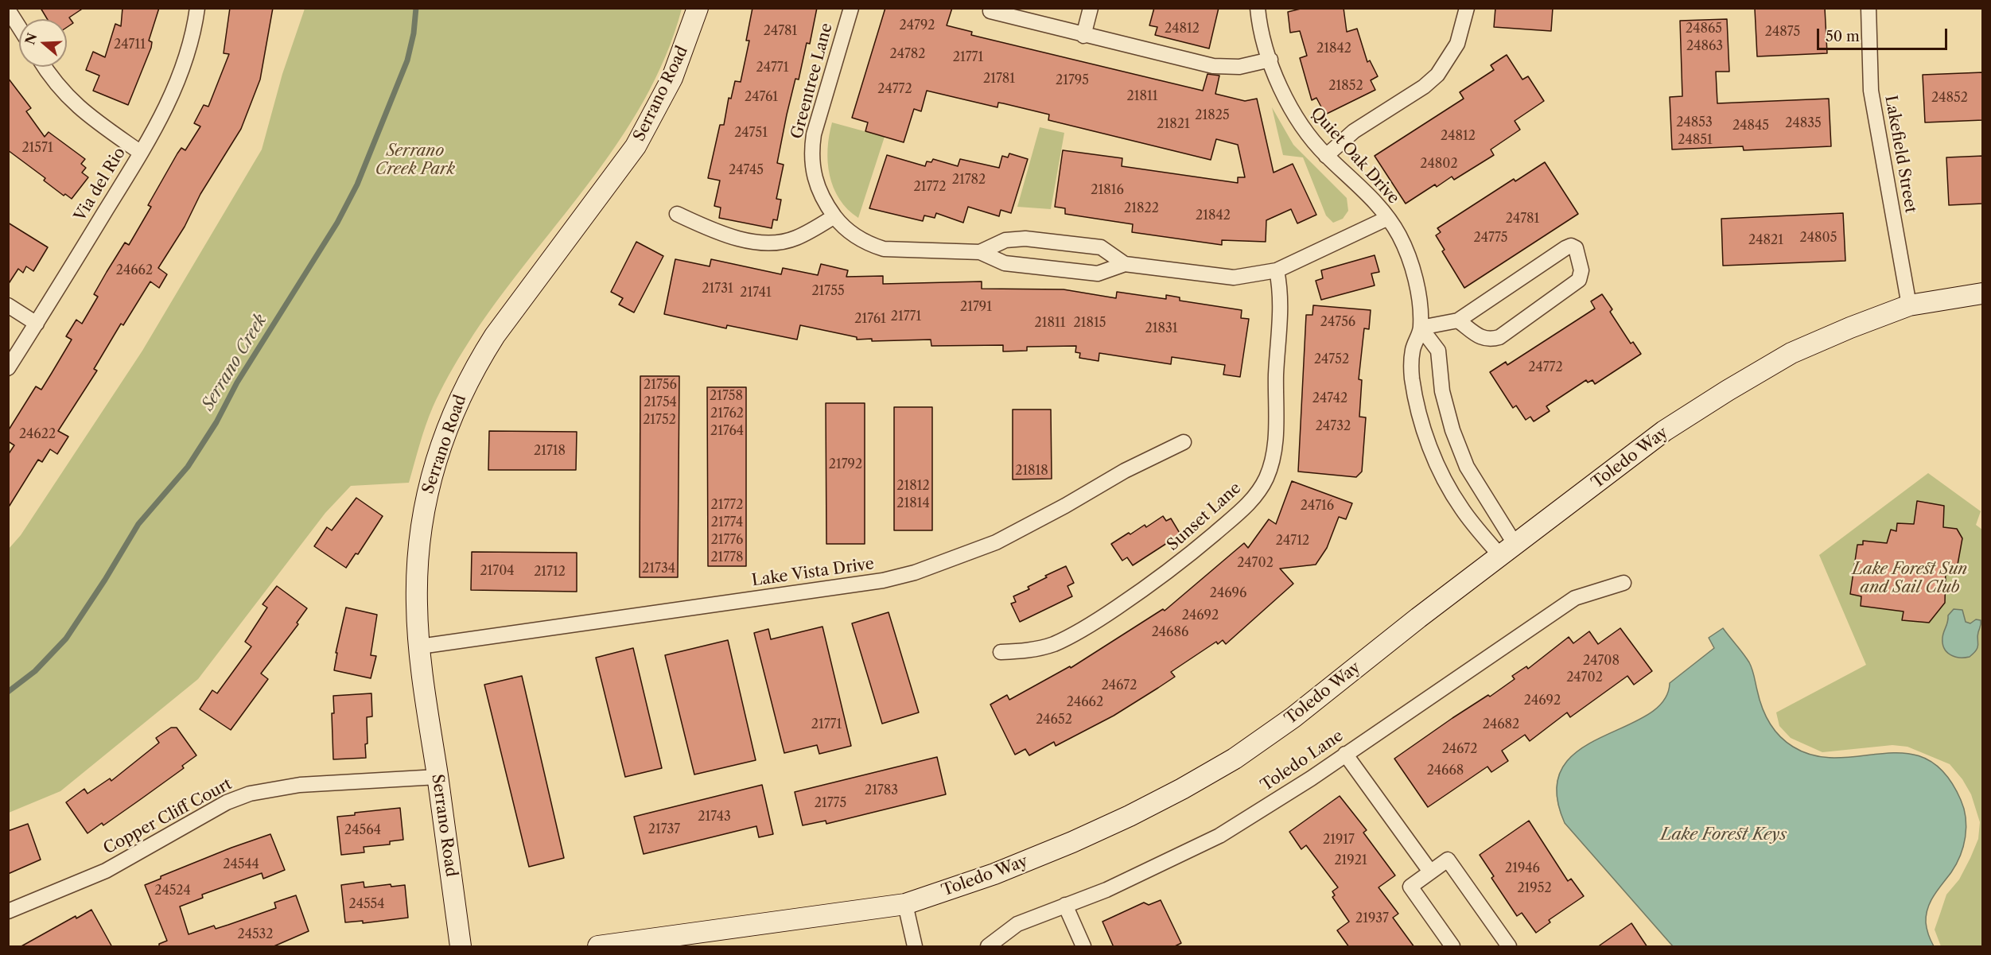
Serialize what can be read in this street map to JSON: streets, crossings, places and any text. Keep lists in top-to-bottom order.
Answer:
{
  "streets": {
    "main road": ["Serrano Road", "Toledo Way"],
    "street": [
      "Greentree Lane",
      "Lakefield Street",
      "Quiet Oak Drive",
      "Via del Rio",
      "Sunset Lane",
      "Lake Vista Drive",
      "Toledo Lane",
      "Copper Cliff Court"
    ]
  },
  "crossings": [
    ["Serrano Road", "Lake Vista Drive"],
    ["Serrano Road", "Copper Cliff Court"],
    ["Lakefield Street", "Toledo Way"],
    ["Quiet Oak Drive", "Toledo Way"]
  ],
  "water": ["Serrano Creek", "Lake Forest Keys"],
  "parks": ["Serrano Creek Park", "Lake Forest Sun and Sail Club"],
  "house_numbers": [
    "24792",
    "24812",
    "24865",
    "24781",
    "24875",
    "24711",
    "24863",
    "21842",
    "24782",
    "21771",
    "24771",
    "21781",
    "21795",
    "21852",
    "24772",
    "21811",
    "24761",
    "24852",
    "21825",
    "24853",
    "24835",
    "21821",
    "24845",
    "24751",
    "24812",
    "24851",
    "21571",
    "24802",
    "24745",
    "21782",
    "21772",
    "21816",
    "21822",
    "21842",
    "24781",
    "24775",
    "24805",
    "24821",
    "24662",
    "21731",
    "21755",
    "21741",
    "21791",
    "21771",
    "21761",
    "24756",
    "21811",
    "21815",
    "21831",
    "24752",
    "24772",
    "21756",
    "21758",
    "24742",
    "21754",
    "21762",
    "21752",
    "24732",
    "21764",
    "24622",
    "21718",
    "21792",
    "21818",
    "21812",
    "21814",
    "21772",
    "24716",
    "21774",
    "21776",
    "24712",
    "21778",
    "24702",
    "21734",
    "21704",
    "21712",
    "24696",
    "24692",
    "24686",
    "24708",
    "24702",
    "24672",
    "24692",
    "24662",
    "24652",
    "21771",
    "24682",
    "24672",
    "24668",
    "21783",
    "21775",
    "21743",
    "21737",
    "24564",
    "21917",
    "21921",
    "24544",
    "21946",
    "21952",
    "24524",
    "24554",
    "21937",
    "24532"
  ],
  "scale_bar": "50 m",
  "north": "left"
}
